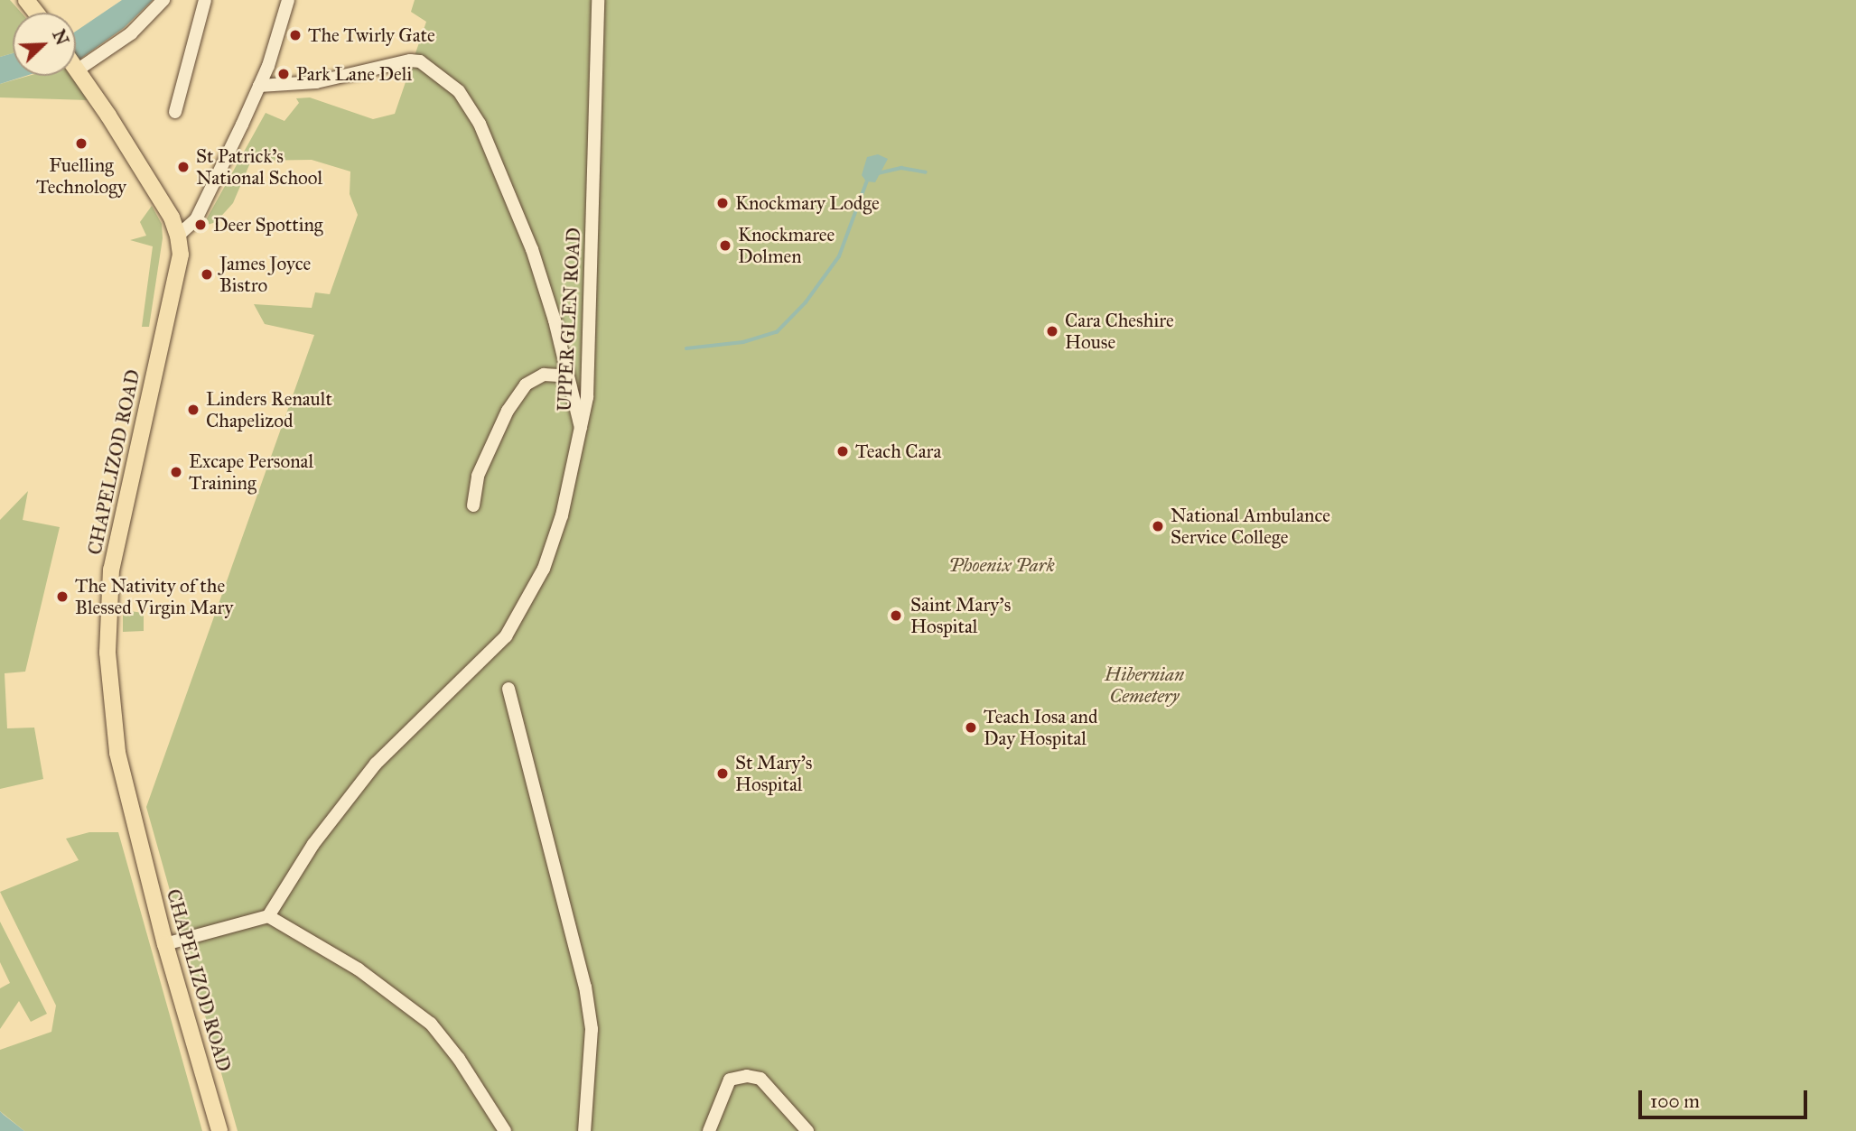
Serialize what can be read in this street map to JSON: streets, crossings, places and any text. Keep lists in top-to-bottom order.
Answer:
{
  "streets": {
    "main road": ["CHAPELIZOD ROAD"],
    "street": ["UPPER GLEN ROAD"]
  },
  "parks": ["Phoenix Park", "Hibernian Cemetery"],
  "places": [
    "The Twirly Gate",
    "Park Lane Deli",
    "Fuelling Technology",
    "St Patrick's National School",
    "Knockmary Lodge",
    "Deer Spotting",
    "Knockmaree Dolmen",
    "James Joyce Bistro",
    "Cara Cheshire House",
    "Linders Renault Chapelizod",
    "Teach Cara",
    "Excape Personal Training",
    "National Ambulance Service College",
    "The Nativity of the Blessed Virgin Mary",
    "Saint Mary's Hospital",
    "Teach Iosa and Day Hospital",
    "St Mary's Hospital"
  ],
  "scale_bar": "100 m",
  "north": "top right"
}
